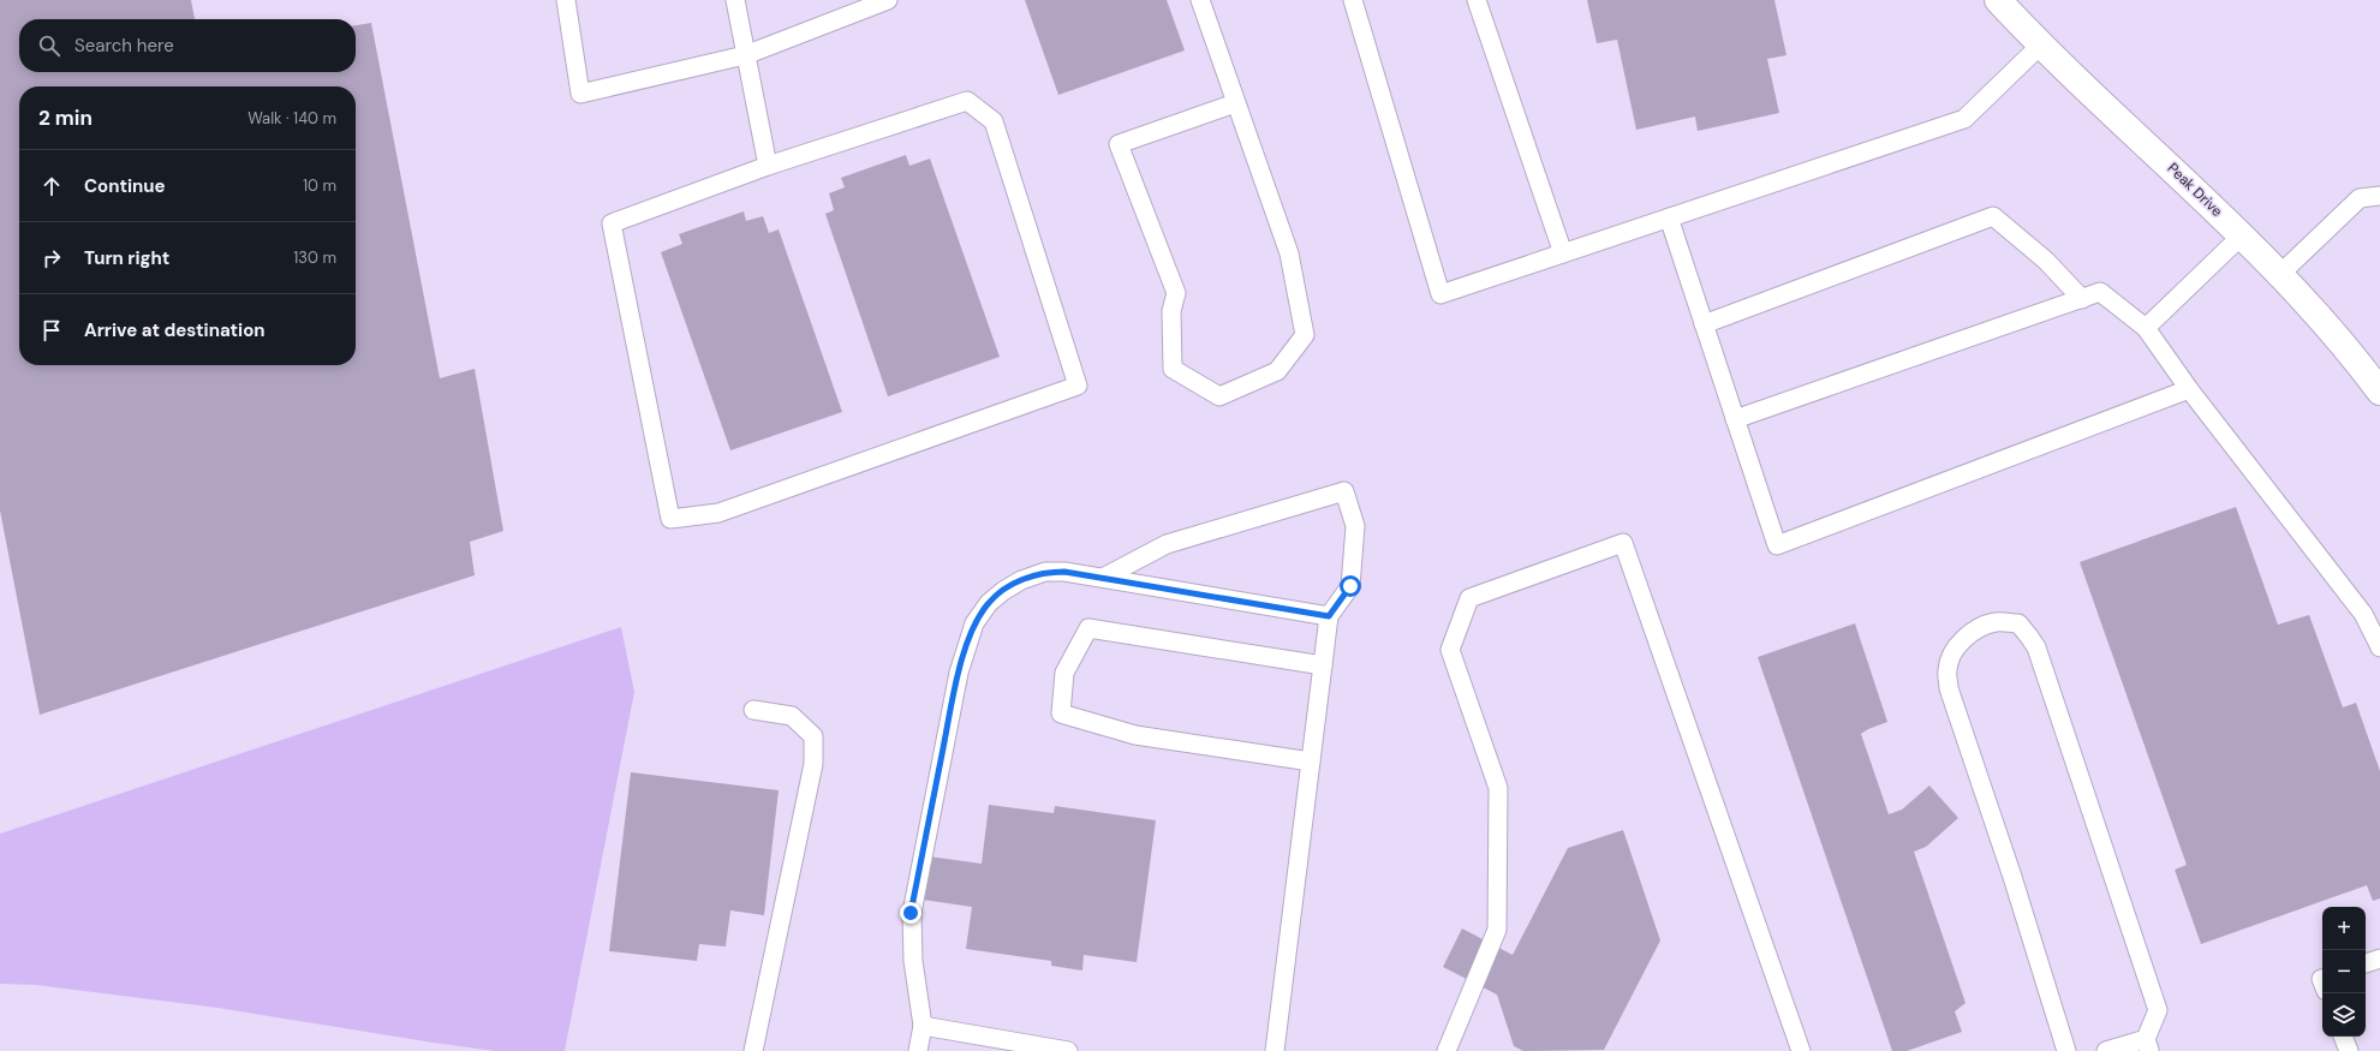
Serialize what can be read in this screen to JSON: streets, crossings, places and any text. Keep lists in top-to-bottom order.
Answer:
{
  "streets": {
    "street": ["Peak Drive"]
  },
  "page": {
    "search": "Search here",
    "heading": ["2 min", "Walk · 140 m"],
    "list": [
      ["Continue", "10 m"],
      ["Turn right", "130 m"],
      "Arrive at destination"
    ],
    "map_buttons": ["+", "−"]
  }
}
